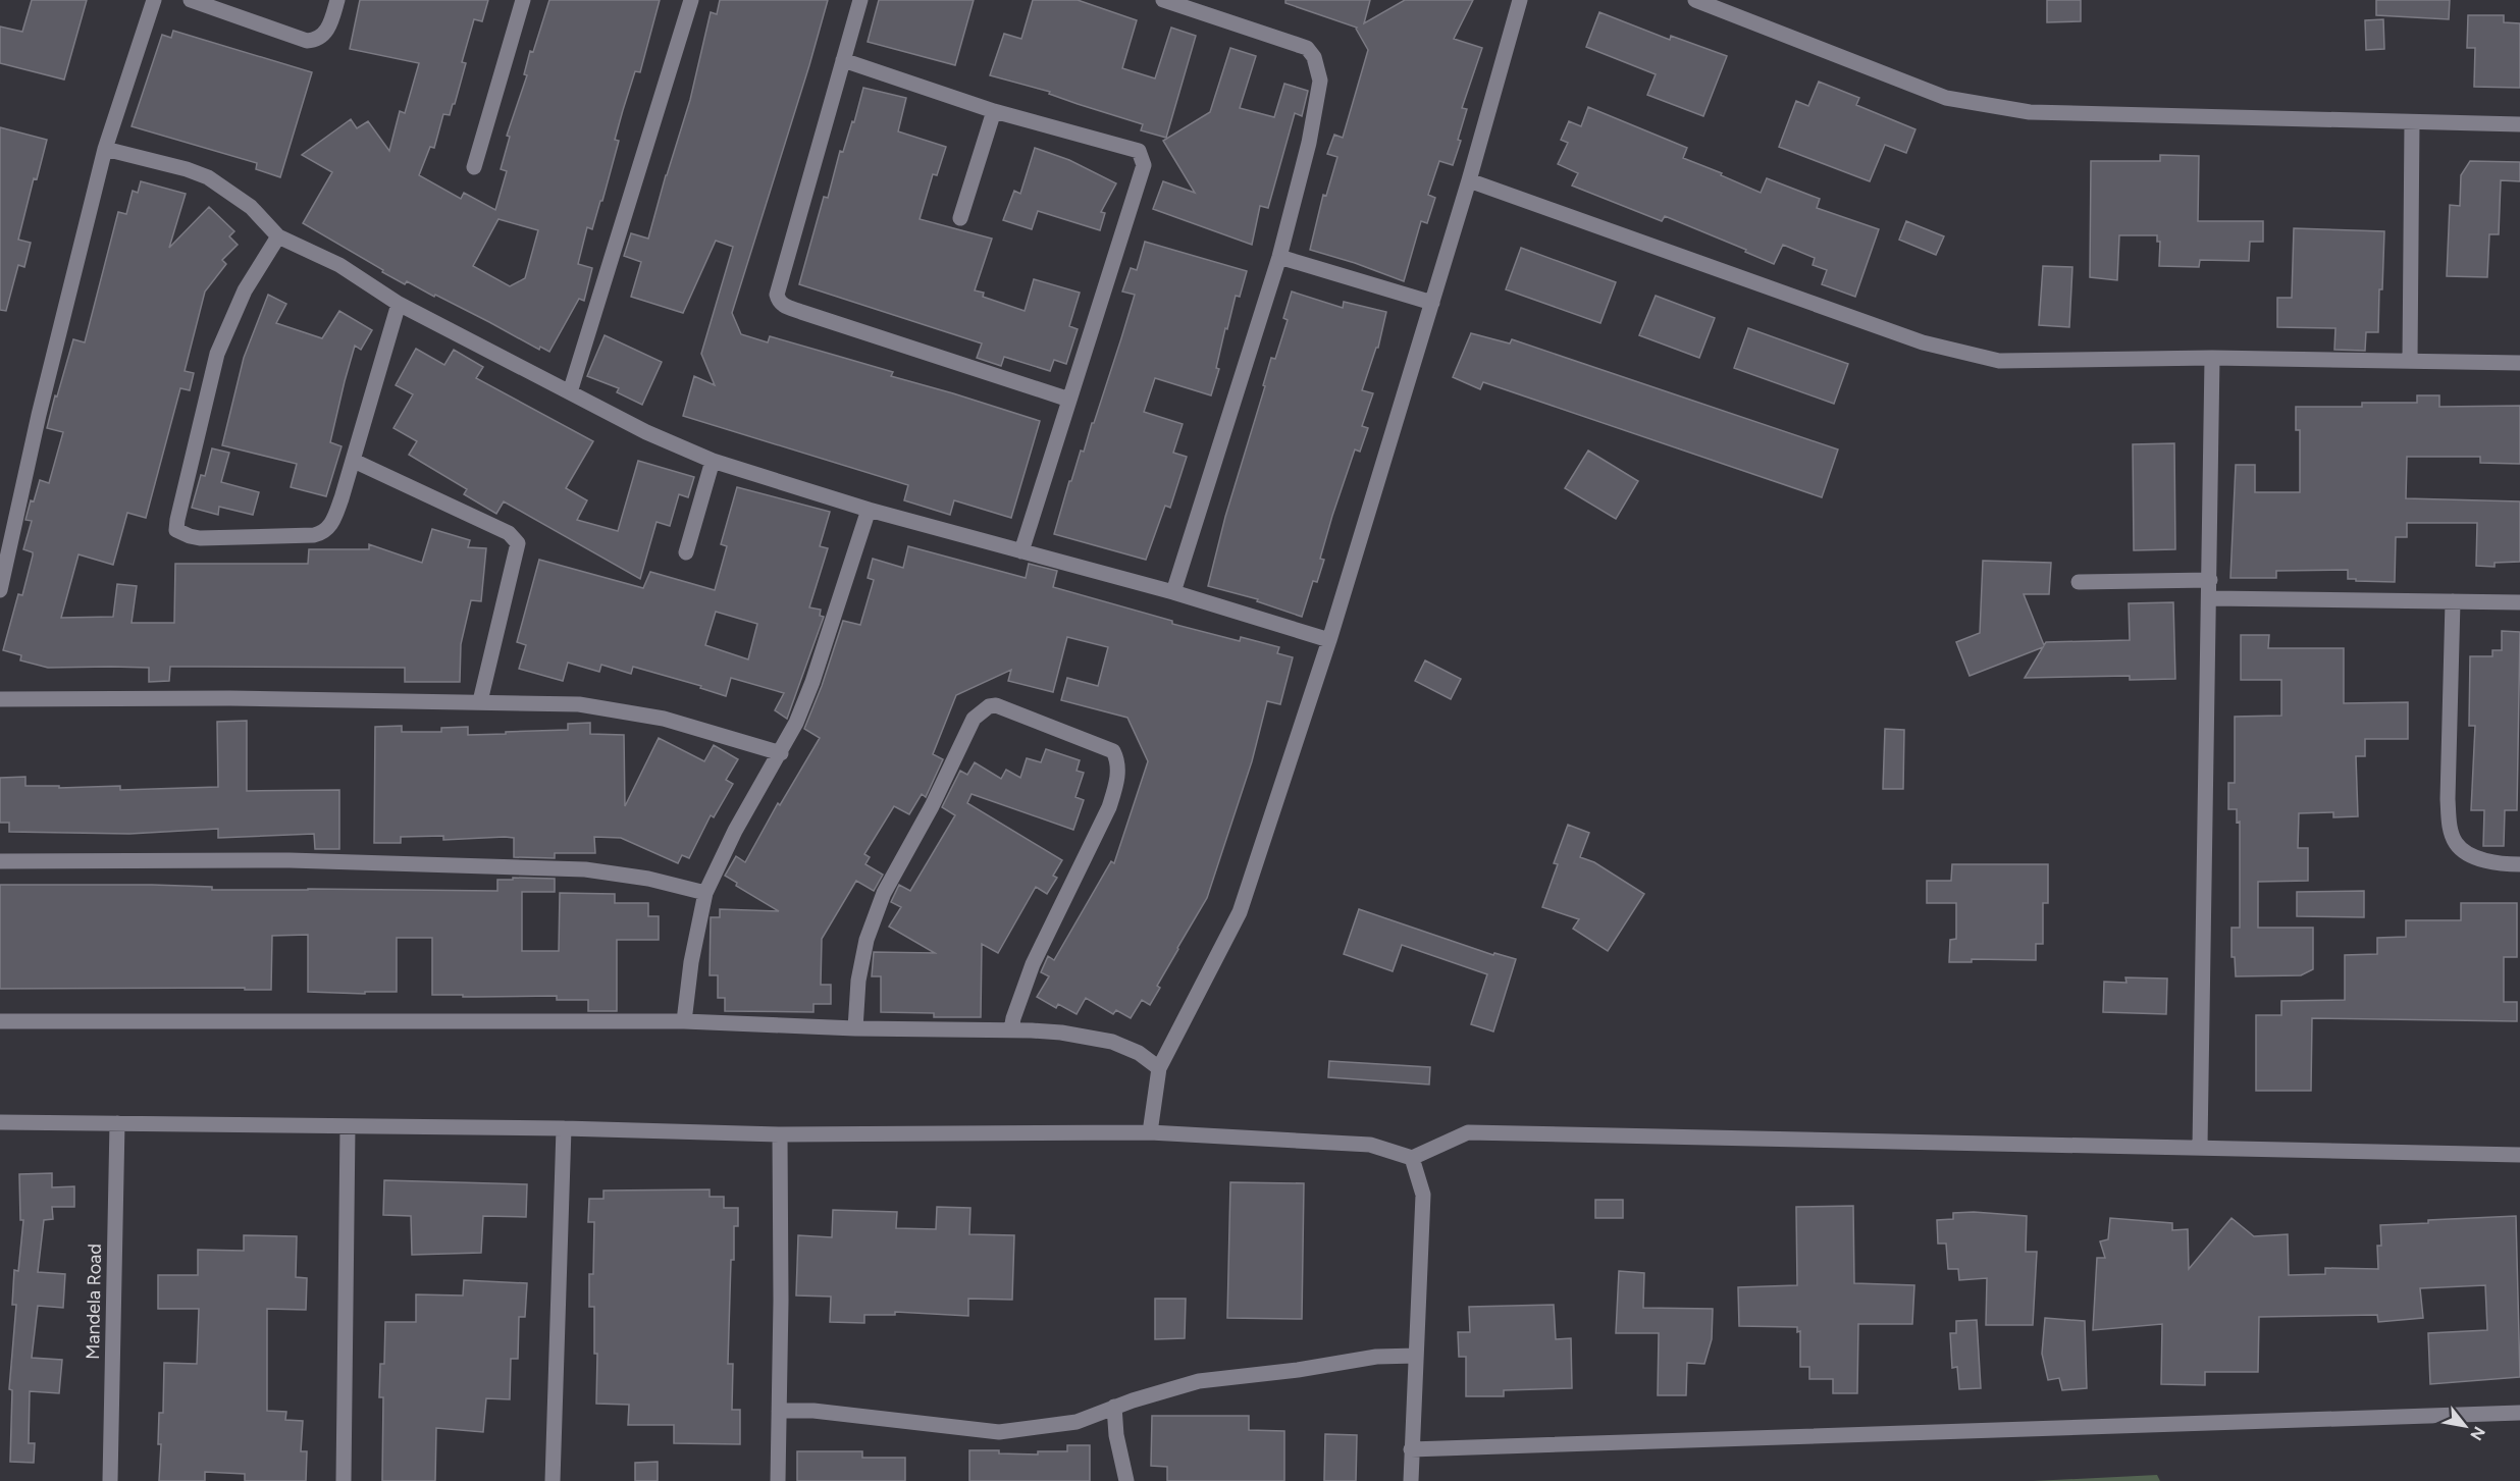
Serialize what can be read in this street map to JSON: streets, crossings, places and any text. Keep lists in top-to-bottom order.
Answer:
{
  "streets": {
    "street": ["Mandela Road"]
  },
  "north": "bottom right"
}
